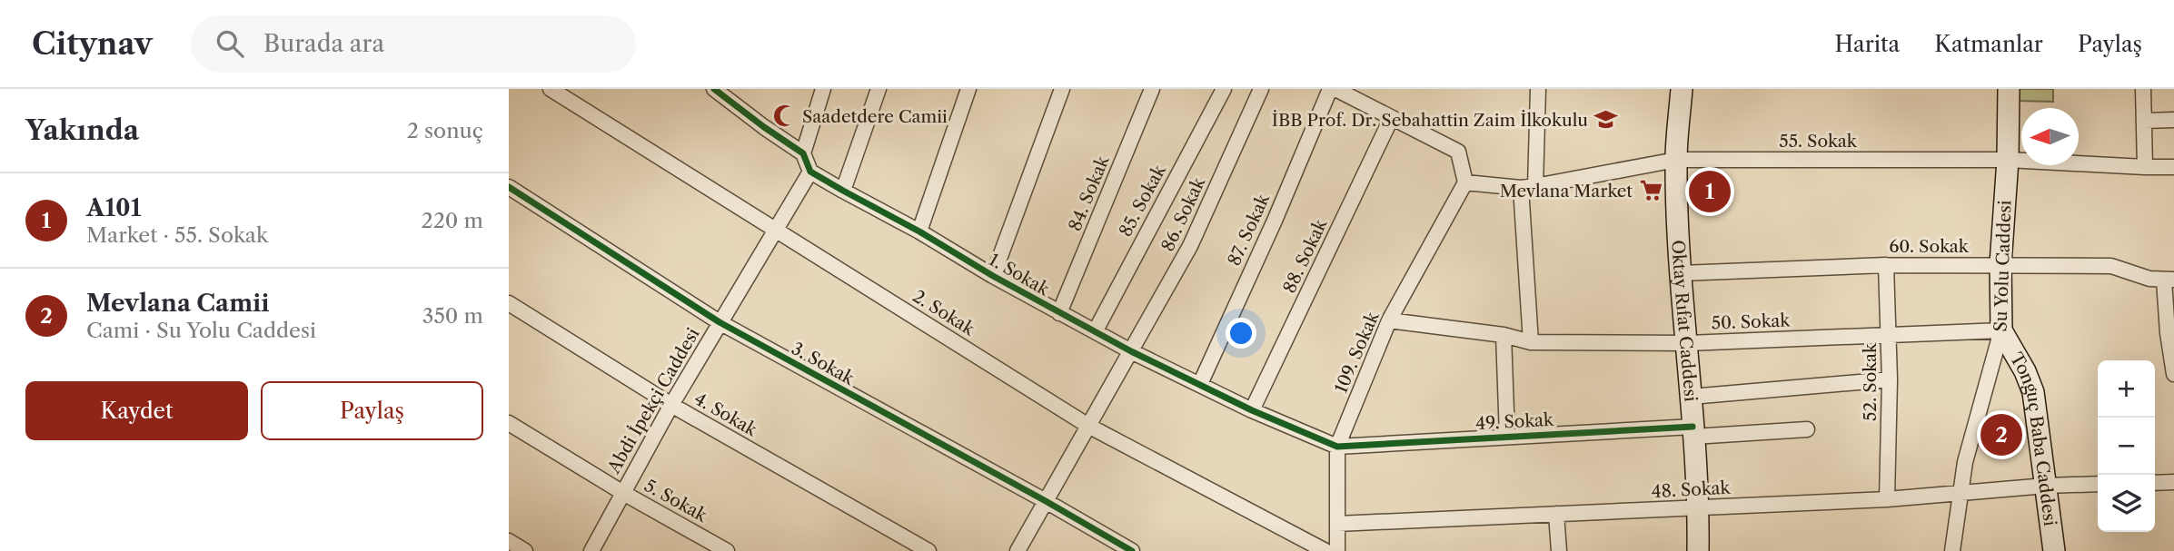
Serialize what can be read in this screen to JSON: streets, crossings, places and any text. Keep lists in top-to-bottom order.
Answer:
{
  "streets": {
    "street": [
      "55. Sokak",
      "84. Sokak",
      "85. Sokak",
      "86. Sokak",
      "87. Sokak",
      "60. Sokak",
      "88. Sokak",
      "Su Yolu Caddesi",
      "1. Sokak",
      "2. Sokak",
      "Oktay Rıfat Caddesi",
      "50. Sokak",
      "109. Sokak",
      "3. Sokak",
      "52. Sokak",
      "Abdi İpekçi Caddesi",
      "4. Sokak",
      "49. Sokak",
      "Tonguç Baba Caddesi",
      "48. Sokak",
      "5. Sokak"
    ]
  },
  "crossings": [
    ["55. Sokak", "Su Yolu Caddesi"],
    ["55. Sokak", "Oktay Rıfat Caddesi"],
    ["55. Sokak", "109. Sokak"],
    ["84. Sokak", "1. Sokak"],
    ["85. Sokak", "1. Sokak"],
    ["86. Sokak", "1. Sokak"],
    ["86. Sokak", "2. Sokak"],
    ["86. Sokak", "3. Sokak"],
    ["87. Sokak", "1. Sokak"],
    ["60. Sokak", "Su Yolu Caddesi"],
    ["60. Sokak", "Oktay Rıfat Caddesi"],
    ["60. Sokak", "52. Sokak"],
    ["88. Sokak", "1. Sokak"],
    ["Su Yolu Caddesi", "50. Sokak"],
    ["Su Yolu Caddesi", "Tonguç Baba Caddesi"],
    ["Su Yolu Caddesi", "48. Sokak"],
    ["1. Sokak", "109. Sokak"],
    ["1. Sokak", "Abdi İpekçi Caddesi"],
    ["1. Sokak", "49. Sokak"],
    ["2. Sokak", "Abdi İpekçi Caddesi"],
    ["Oktay Rıfat Caddesi", "50. Sokak"],
    ["Oktay Rıfat Caddesi", "49. Sokak"],
    ["Oktay Rıfat Caddesi", "48. Sokak"],
    ["50. Sokak", "109. Sokak"],
    ["50. Sokak", "52. Sokak"],
    ["50. Sokak", "Tonguç Baba Caddesi"],
    ["109. Sokak", "49. Sokak"],
    ["109. Sokak", "48. Sokak"],
    ["3. Sokak", "Abdi İpekçi Caddesi"],
    ["52. Sokak", "48. Sokak"],
    ["Abdi İpekçi Caddesi", "4. Sokak"],
    ["Abdi İpekçi Caddesi", "5. Sokak"],
    ["Tonguç Baba Caddesi", "48. Sokak"]
  ],
  "places": {
    "mosque": ["Saadetdere Camii"],
    "school or university": ["İBB Prof. Dr. Sebahattin Zaim İlkokulu"],
    "supermarket": ["Mevlana Market"]
  },
  "north": "left",
  "page": {
    "header": "Citynav",
    "search": "Burada ara",
    "nav": ["Harita", "Katmanlar", "Paylaş"],
    "heading": ["Yakında", "2 sonuç"],
    "pins": ["1", "2"],
    "list": [
      {
        "mark": "1",
        "name": "A101",
        "note": "Market · 55. Sokak",
        "value": "220 m"
      },
      {
        "mark": "2",
        "name": "Mevlana Camii",
        "note": "Cami · Su Yolu Caddesi",
        "value": "350 m"
      }
    ],
    "map_buttons": ["+", "−"],
    "buttons": ["Kaydet", "Paylaş"]
  }
}
